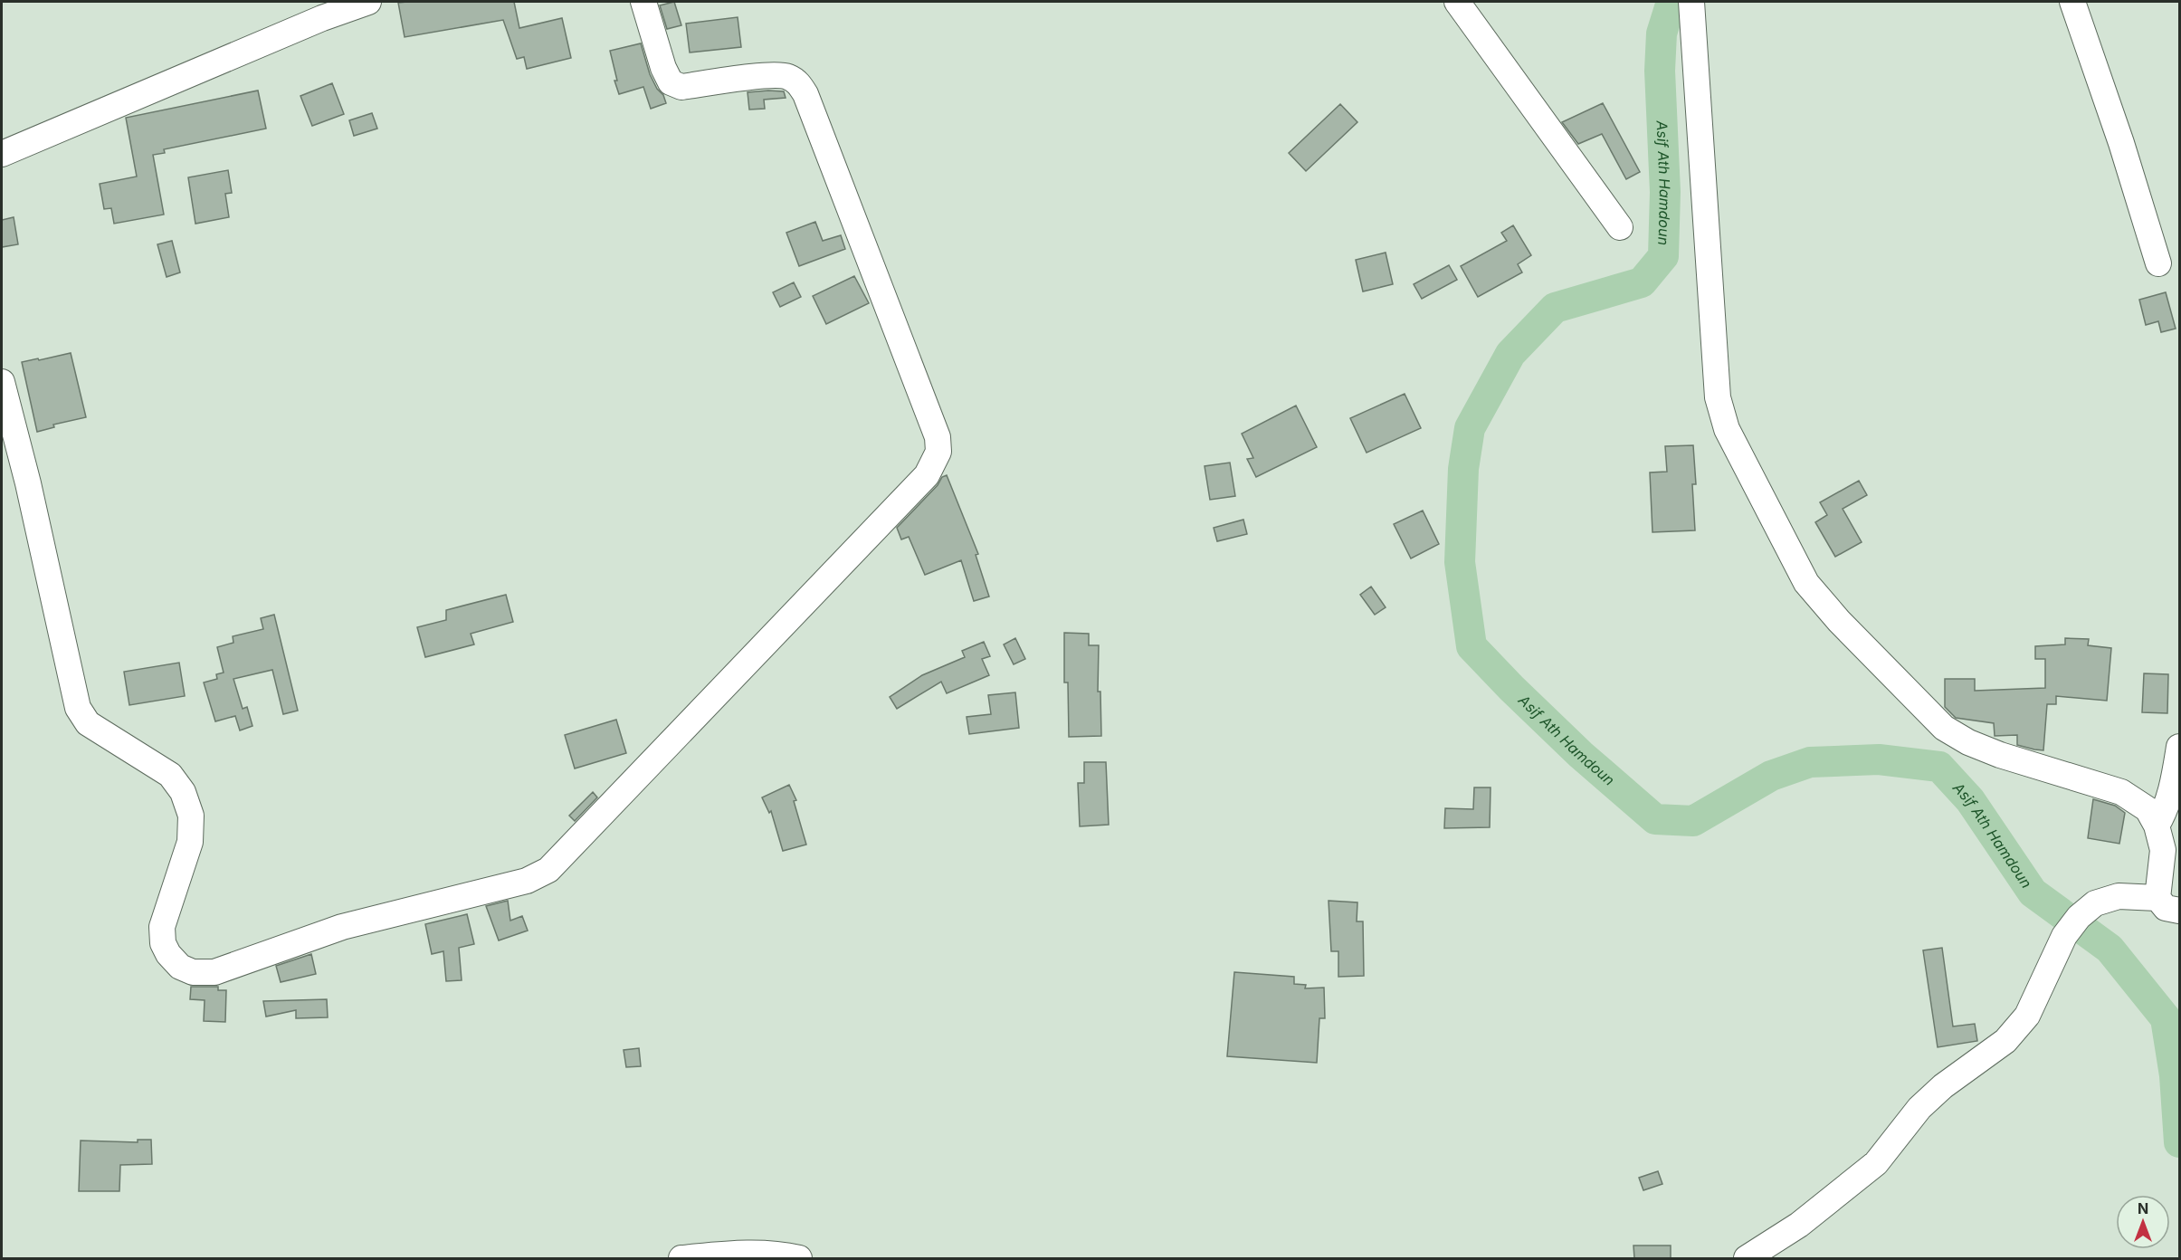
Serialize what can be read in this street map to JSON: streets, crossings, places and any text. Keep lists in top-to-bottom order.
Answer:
{
  "water": ["Asif Ath Hamdoun"],
  "north": "top"
}
